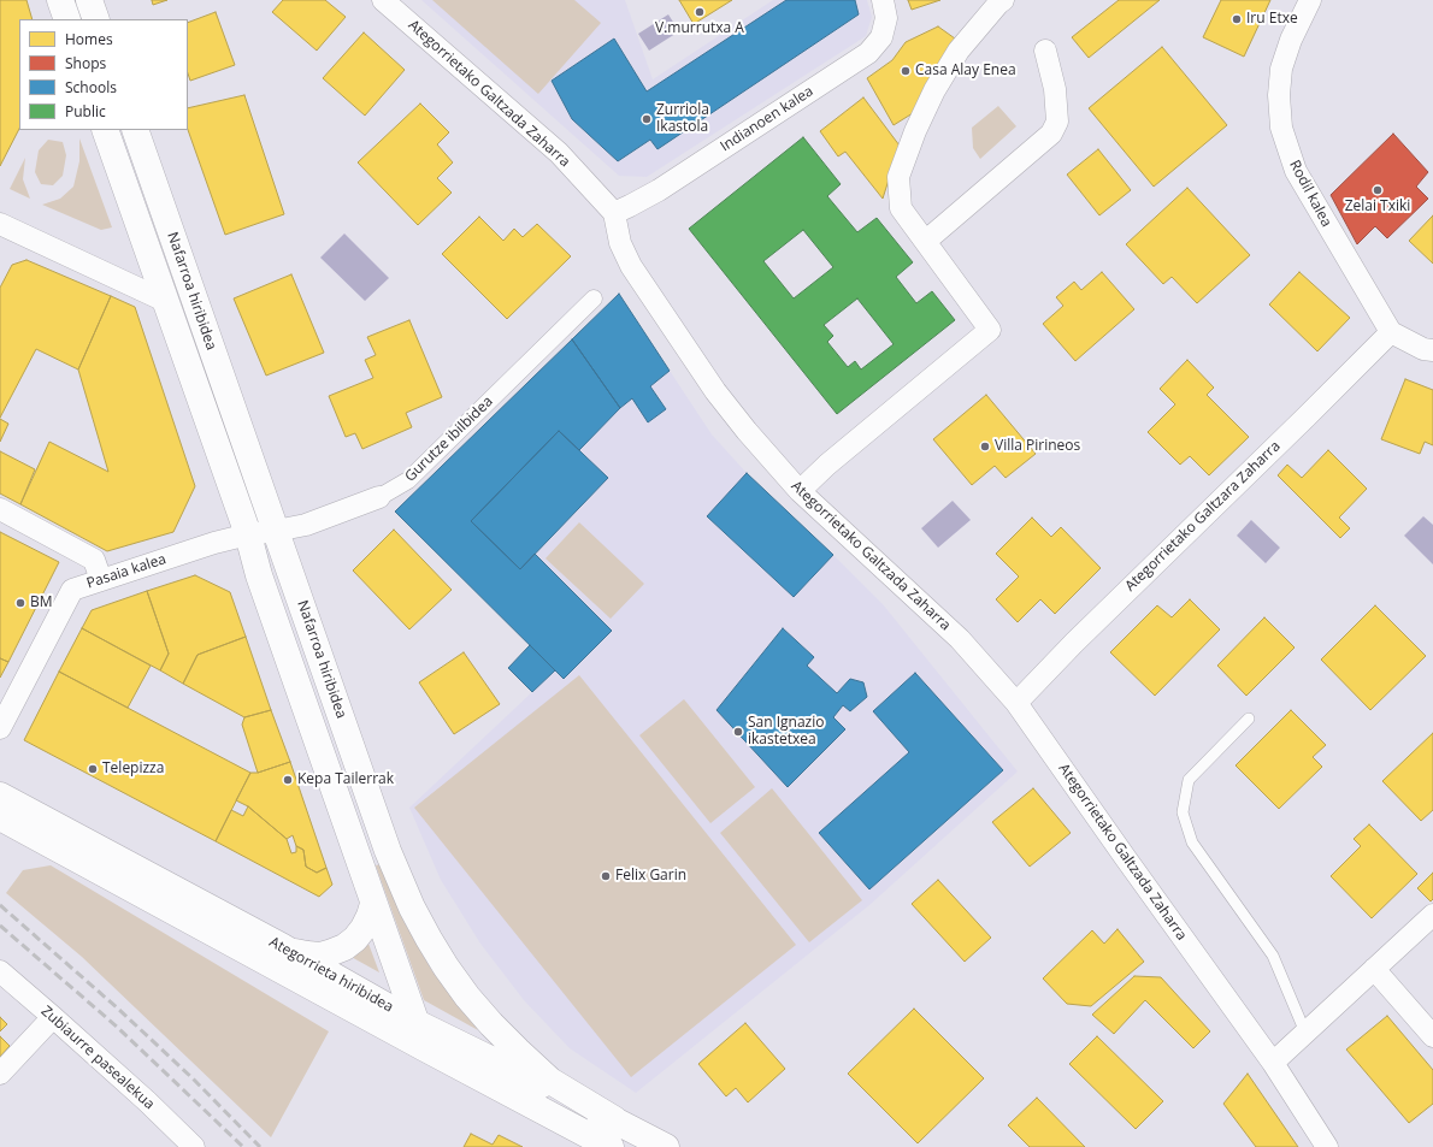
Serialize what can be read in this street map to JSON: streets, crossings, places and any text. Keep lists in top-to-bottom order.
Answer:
{
  "streets": {
    "main road": ["Nafarroa hiribidea", "Ategorrieta hiribidea"],
    "street": [
      "Ategorrietako Galtzada Zaharra",
      "Indianoen kalea",
      "Rodil kalea",
      "Gurutze ibilbidea",
      "Ategorrietako Galtzara Zaharra",
      "Pasaia kalea",
      "Zubiaurre pasealekua"
    ]
  },
  "crossings": [
    ["Ategorrietako Galtzada Zaharra", "Indianoen kalea"],
    ["Ategorrietako Galtzada Zaharra", "Ategorrietako Galtzara Zaharra"],
    ["Rodil kalea", "Ategorrietako Galtzara Zaharra"],
    ["Nafarroa hiribidea", "Gurutze ibilbidea"],
    ["Nafarroa hiribidea", "Pasaia kalea"],
    ["Nafarroa hiribidea", "Ategorrieta hiribidea"],
    ["Gurutze ibilbidea", "Pasaia kalea"]
  ],
  "places": [
    "V.murrutxa A",
    "Iru Etxe",
    "Casa Alay Enea",
    "Zurriola Ikastola",
    "Zelai Txiki",
    "Villa Pirineos",
    "BM",
    "San Ignazio ikastetxea",
    "Telepizza",
    "Kepa Tailerrak",
    "Felix Garin"
  ],
  "legend": [
    "Homes",
    "Shops",
    "Schools",
    "Public"
  ]
}
